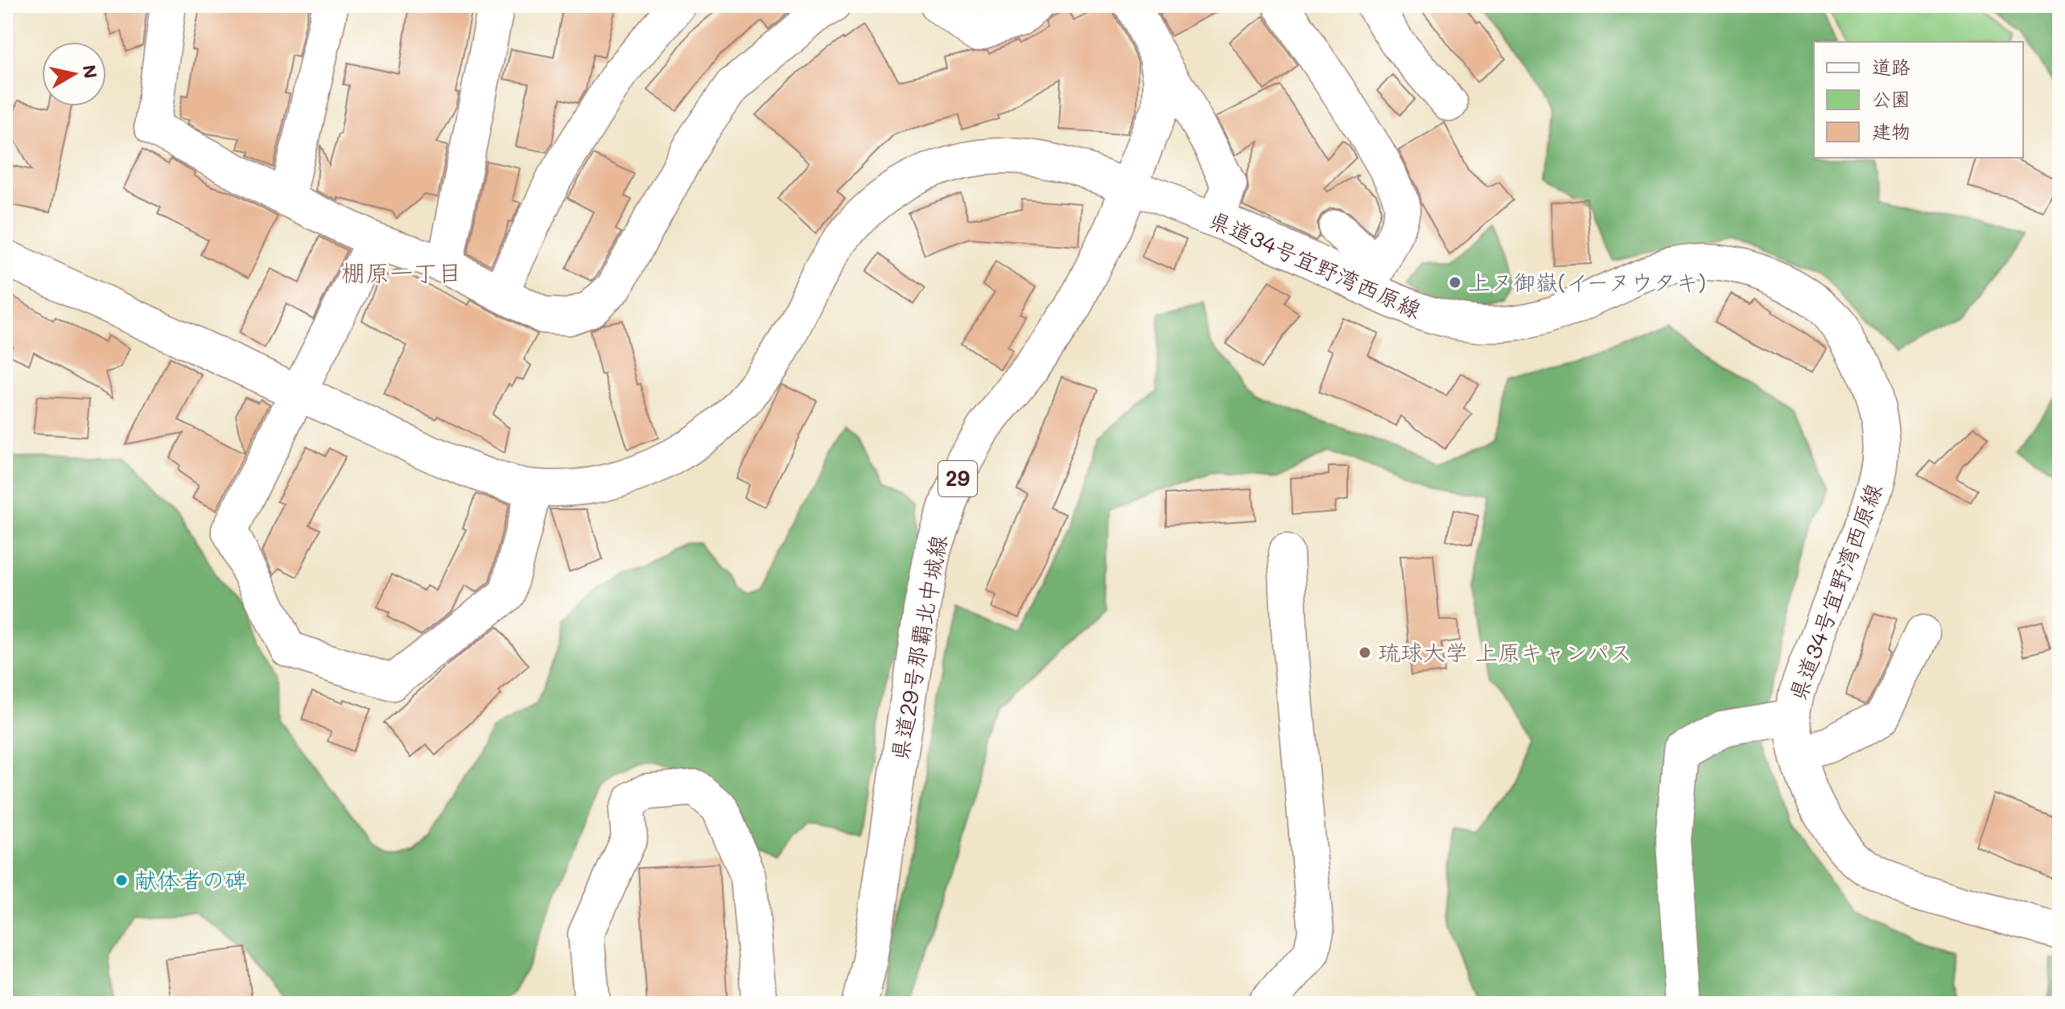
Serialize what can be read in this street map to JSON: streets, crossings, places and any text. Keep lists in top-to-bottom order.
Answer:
{
  "streets": {
    "street": ["県道34号宜野湾西原線", "29", "県道29号那覇北中城線"]
  },
  "crossings": [
    ["県道34号宜野湾西原線", "県道29号那覇北中城線"]
  ],
  "districts": ["棚原一丁目"],
  "places": ["上ヌ御嶽(イーヌウタキ)", "琉球大学 上原キャンパス", "献体者の碑"],
  "legend": ["道路", "公園", "建物"],
  "north": "right"
}
